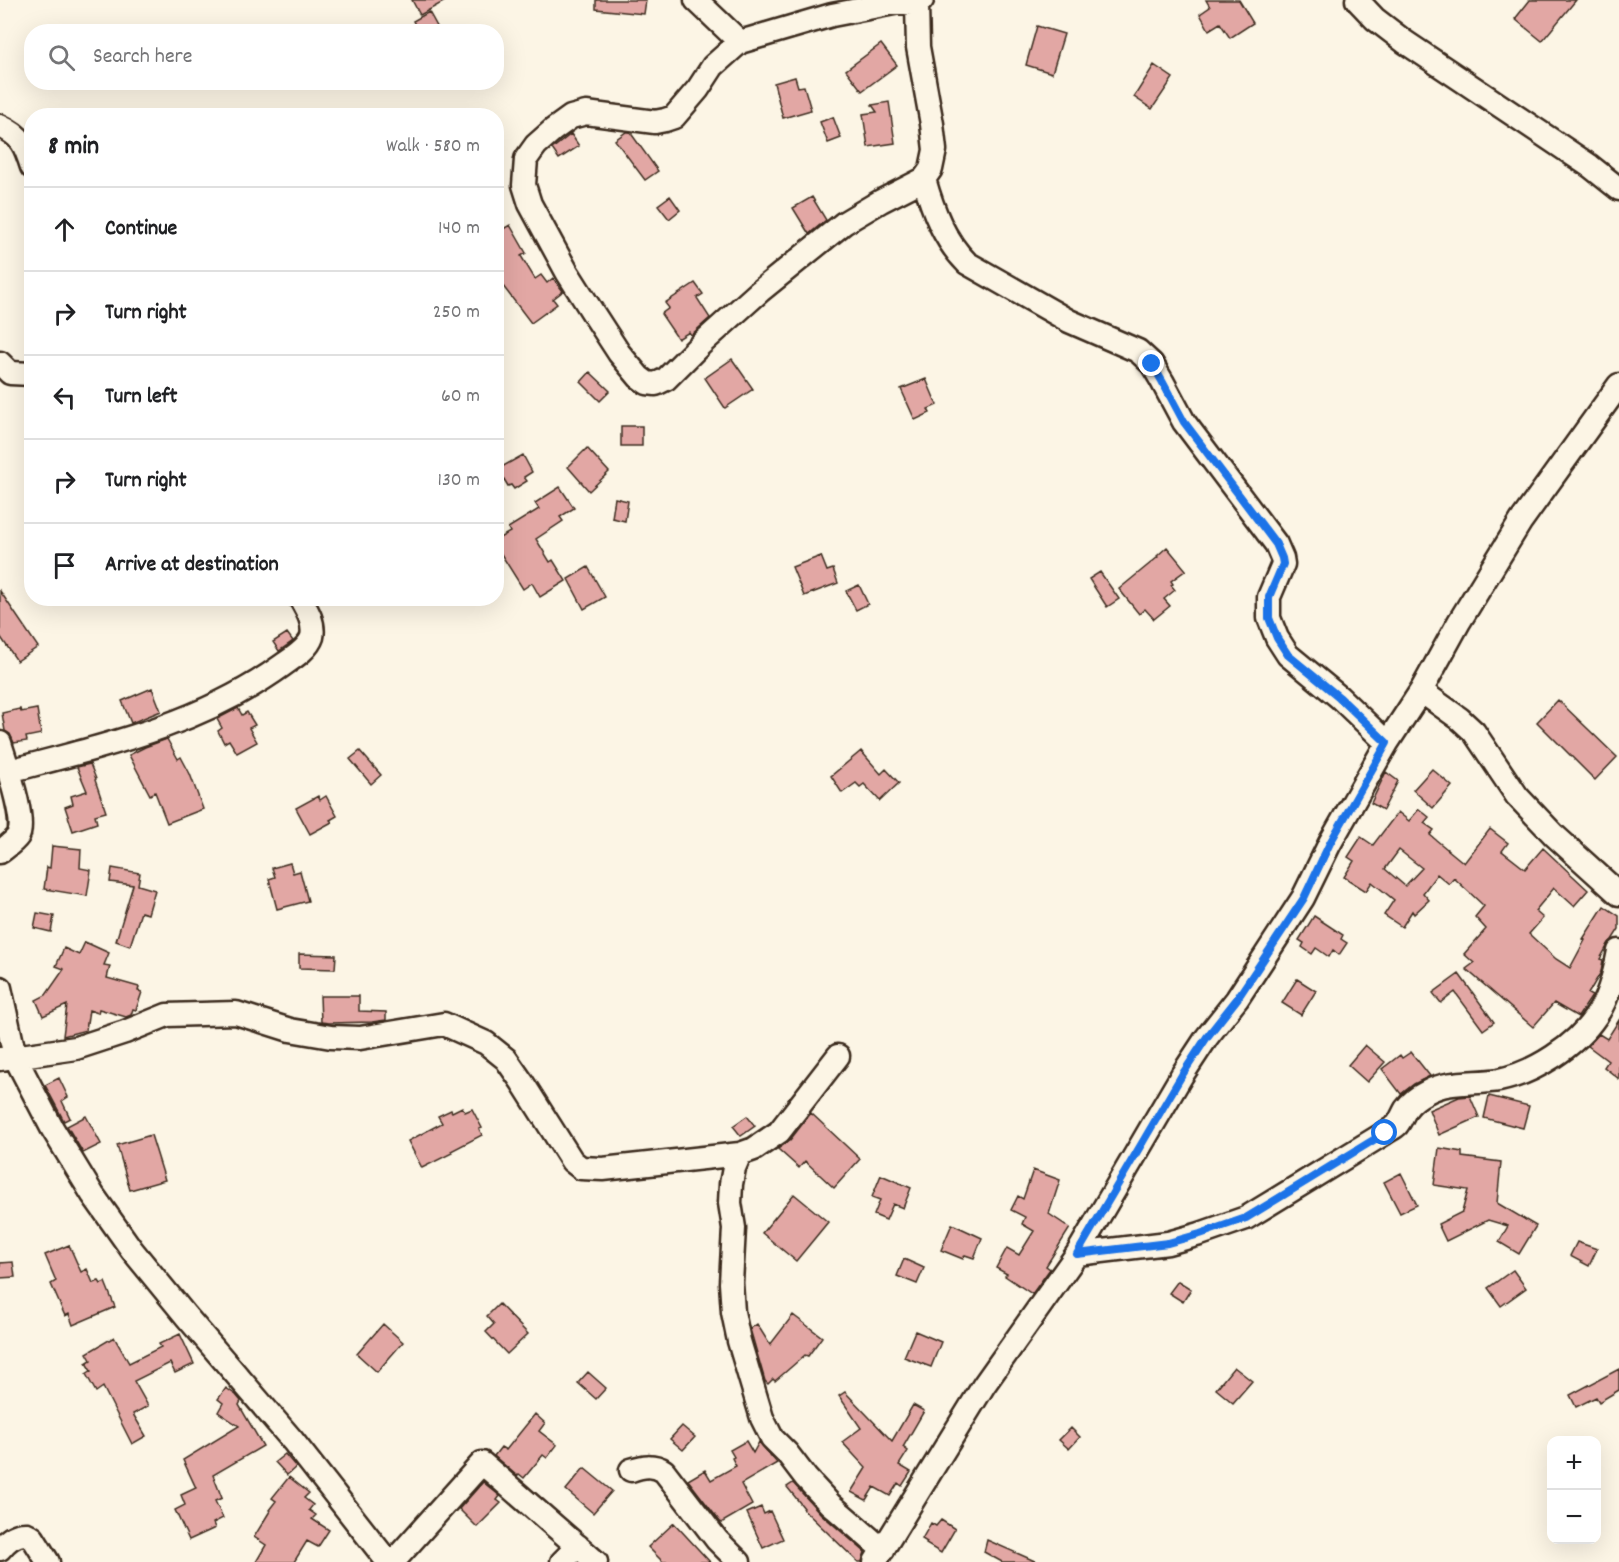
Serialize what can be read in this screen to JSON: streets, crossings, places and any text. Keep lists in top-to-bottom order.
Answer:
{
  "page": {
    "search": "Search here",
    "heading": ["8 min", "Walk · 580 m"],
    "list": [
      ["Continue", "140 m"],
      ["Turn right", "250 m"],
      ["Turn left", "60 m"],
      ["Turn right", "130 m"],
      "Arrive at destination"
    ],
    "map_buttons": ["+", "−"]
  }
}
